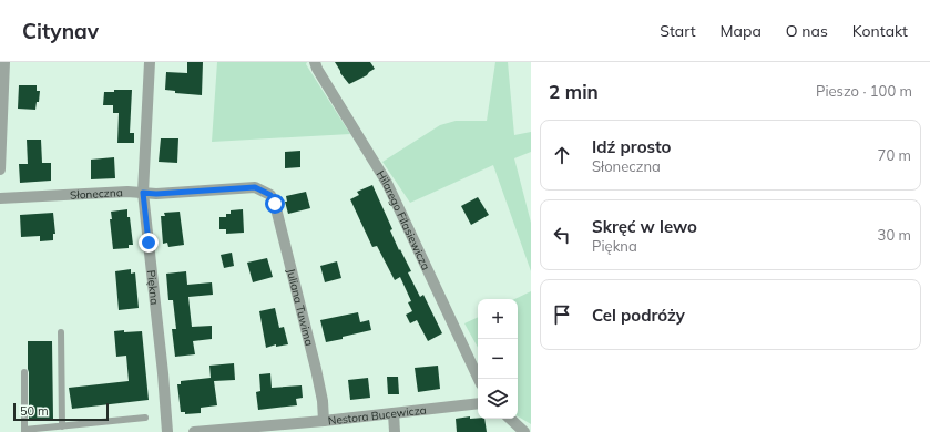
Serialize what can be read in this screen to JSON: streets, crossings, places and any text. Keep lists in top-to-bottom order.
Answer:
{
  "streets": {
    "street": [
      "Słoneczna",
      "Hilarego Filasiewicza",
      "Piękna",
      "Juliana Tuwima",
      "Nestora Bucewicza"
    ]
  },
  "crossings": [
    ["Słoneczna", "Piękna"],
    ["Słoneczna", "Juliana Tuwima"],
    ["Juliana Tuwima", "Nestora Bucewicza"]
  ],
  "scale_bar": "50 m",
  "page": {
    "header": "Citynav",
    "nav": [
      "Start",
      "Mapa",
      "O nas",
      "Kontakt"
    ],
    "heading": ["2 min", "Pieszo · 100 m"],
    "list": [
      ["Idź prosto", "Słoneczna", "70 m"],
      ["Skręć w lewo", "Piękna", "30 m"],
      "Cel podróży"
    ],
    "map_buttons": ["+", "−"],
    "scale": "50 m"
  }
}
